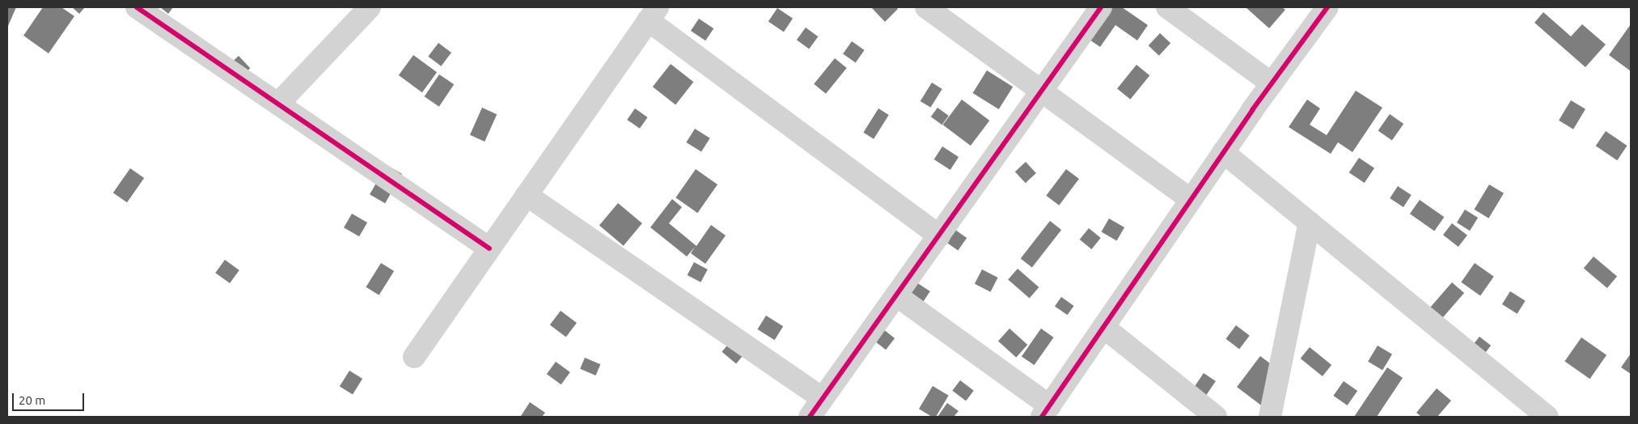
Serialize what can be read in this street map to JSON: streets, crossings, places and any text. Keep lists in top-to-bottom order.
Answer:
{
  "scale_bar": "20 m"
}
